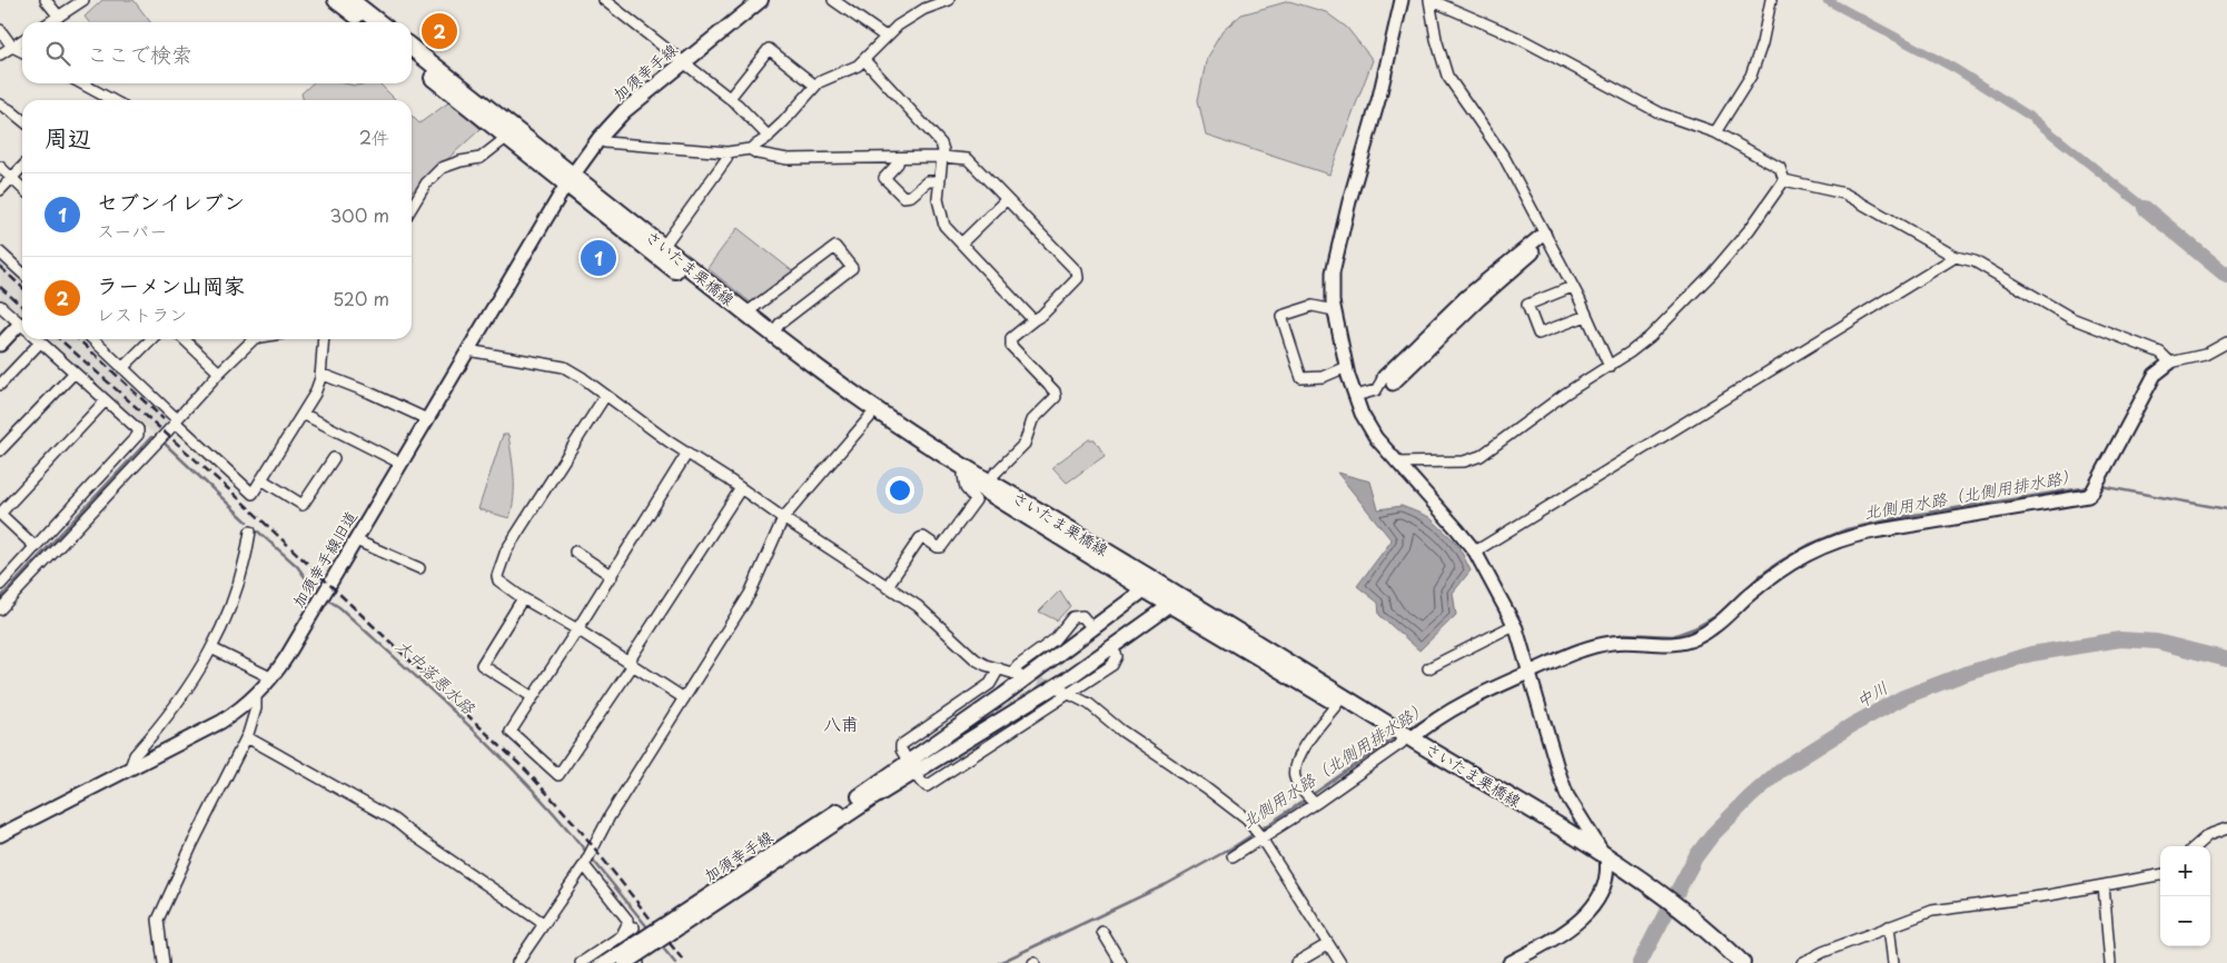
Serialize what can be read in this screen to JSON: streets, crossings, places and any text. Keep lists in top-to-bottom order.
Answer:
{
  "streets": {
    "main road": ["加須幸手線", "さいたま栗橋線"],
    "street": ["加須幸手線旧道"]
  },
  "crossings": [
    ["加須幸手線", "さいたま栗橋線"],
    ["加須幸手線", "加須幸手線旧道"],
    ["さいたま栗橋線", "加須幸手線旧道"]
  ],
  "districts": ["八甫"],
  "water": ["北側用水路（北側用排水路）", "大中落悪水路", "中川"],
  "page": {
    "pins": ["2", "1"],
    "search": "ここで検索",
    "heading": ["周辺", "2件"],
    "list": [
      {
        "mark": "1",
        "name": "セブンイレブン",
        "note": "スーパー",
        "value": "300 m"
      },
      {
        "mark": "2",
        "name": "ラーメン山岡家",
        "note": "レストラン",
        "value": "520 m"
      }
    ],
    "map_buttons": ["+", "−"]
  }
}
